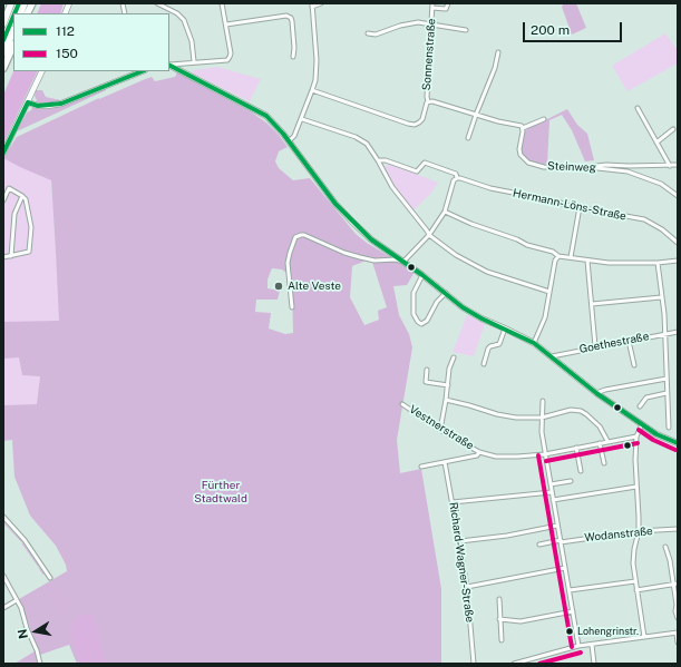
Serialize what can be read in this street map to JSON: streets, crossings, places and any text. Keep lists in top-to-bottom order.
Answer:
{
  "streets": {
    "street": [
      "Sonnenstraße",
      "Steinweg",
      "Hermann-Löns-Straße",
      "Goethestraße",
      "Vestnerstraße",
      "Wodanstraße",
      "Richard-Wagner-Straße"
    ]
  },
  "crossings": [
    ["Vestnerstraße", "Richard-Wagner-Straße"]
  ],
  "parks": ["Fürther Stadtwald"],
  "places": ["Alte Veste", "Lohengrinstr."],
  "lines": ["transit line 112", "transit line 150"],
  "legend": ["112", "150"],
  "scale_bar": "200 m",
  "north": "left"
}
